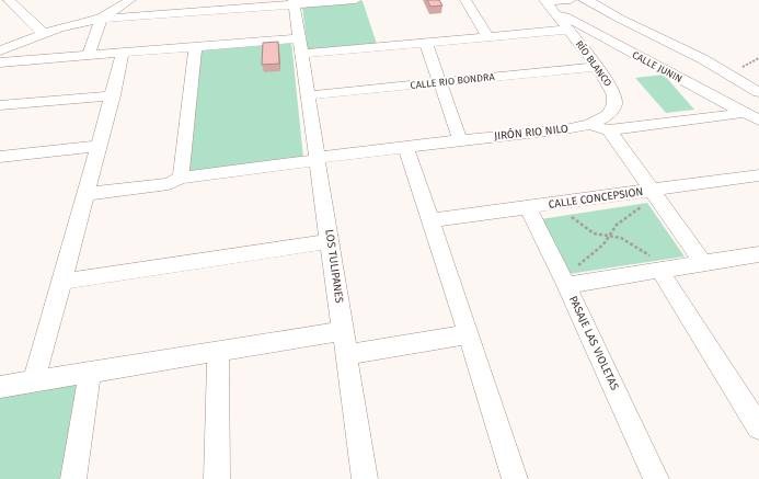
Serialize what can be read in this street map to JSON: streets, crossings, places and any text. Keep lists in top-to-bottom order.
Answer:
{
  "streets": {
    "street": [
      "RÍO BLANCO",
      "CALLE JUNIN",
      "CALLE RIO BONDRA",
      "JIRÓN RIO NILO",
      "CALLE CONCEPSION",
      "LOS TULIPANES",
      "PASAJE LAS VIOLETAS"
    ]
  },
  "crossings": [
    ["RÍO BLANCO", "CALLE JUNIN"],
    ["RÍO BLANCO", "CALLE RIO BONDRA"],
    ["RÍO BLANCO", "JIRÓN RIO NILO"],
    ["CALLE JUNIN", "JIRÓN RIO NILO"],
    ["CALLE RIO BONDRA", "LOS TULIPANES"],
    ["JIRÓN RIO NILO", "LOS TULIPANES"],
    ["CALLE CONCEPSION", "PASAJE LAS VIOLETAS"]
  ]
}
